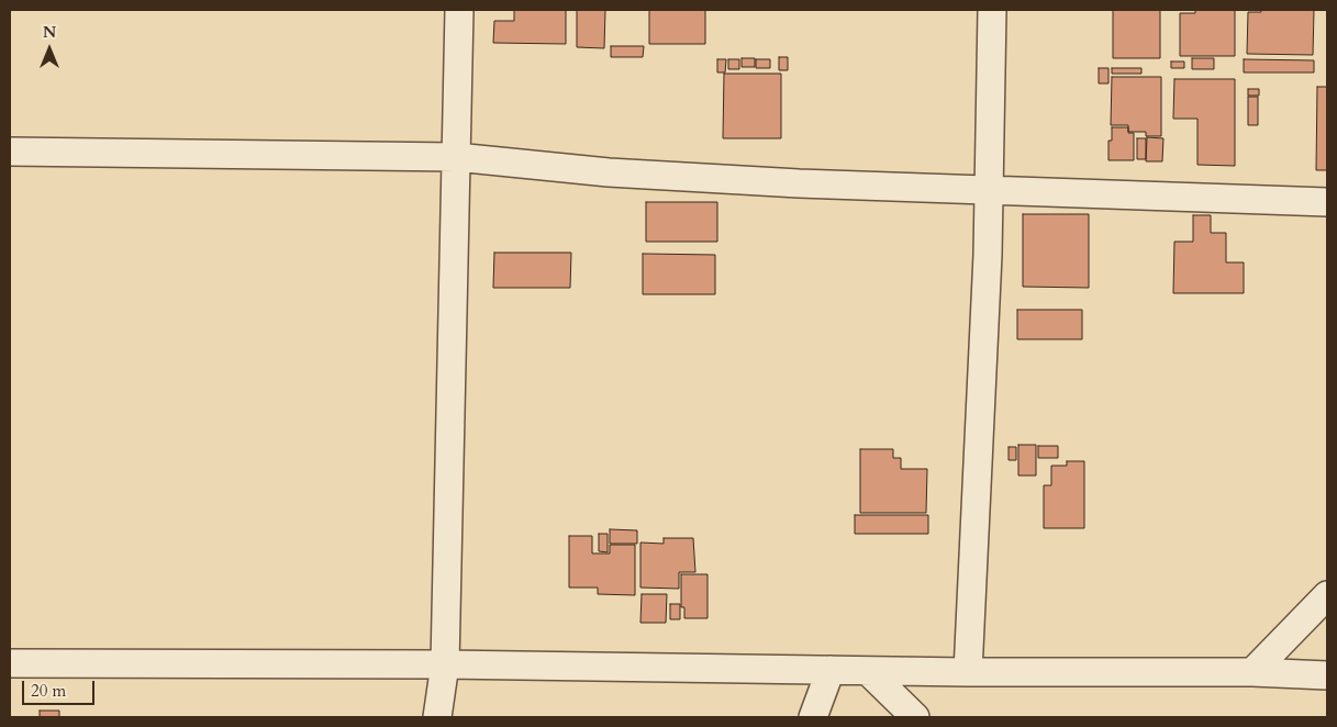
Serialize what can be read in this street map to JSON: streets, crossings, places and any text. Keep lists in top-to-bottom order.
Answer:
{
  "scale_bar": "20 m",
  "north": "top"
}
